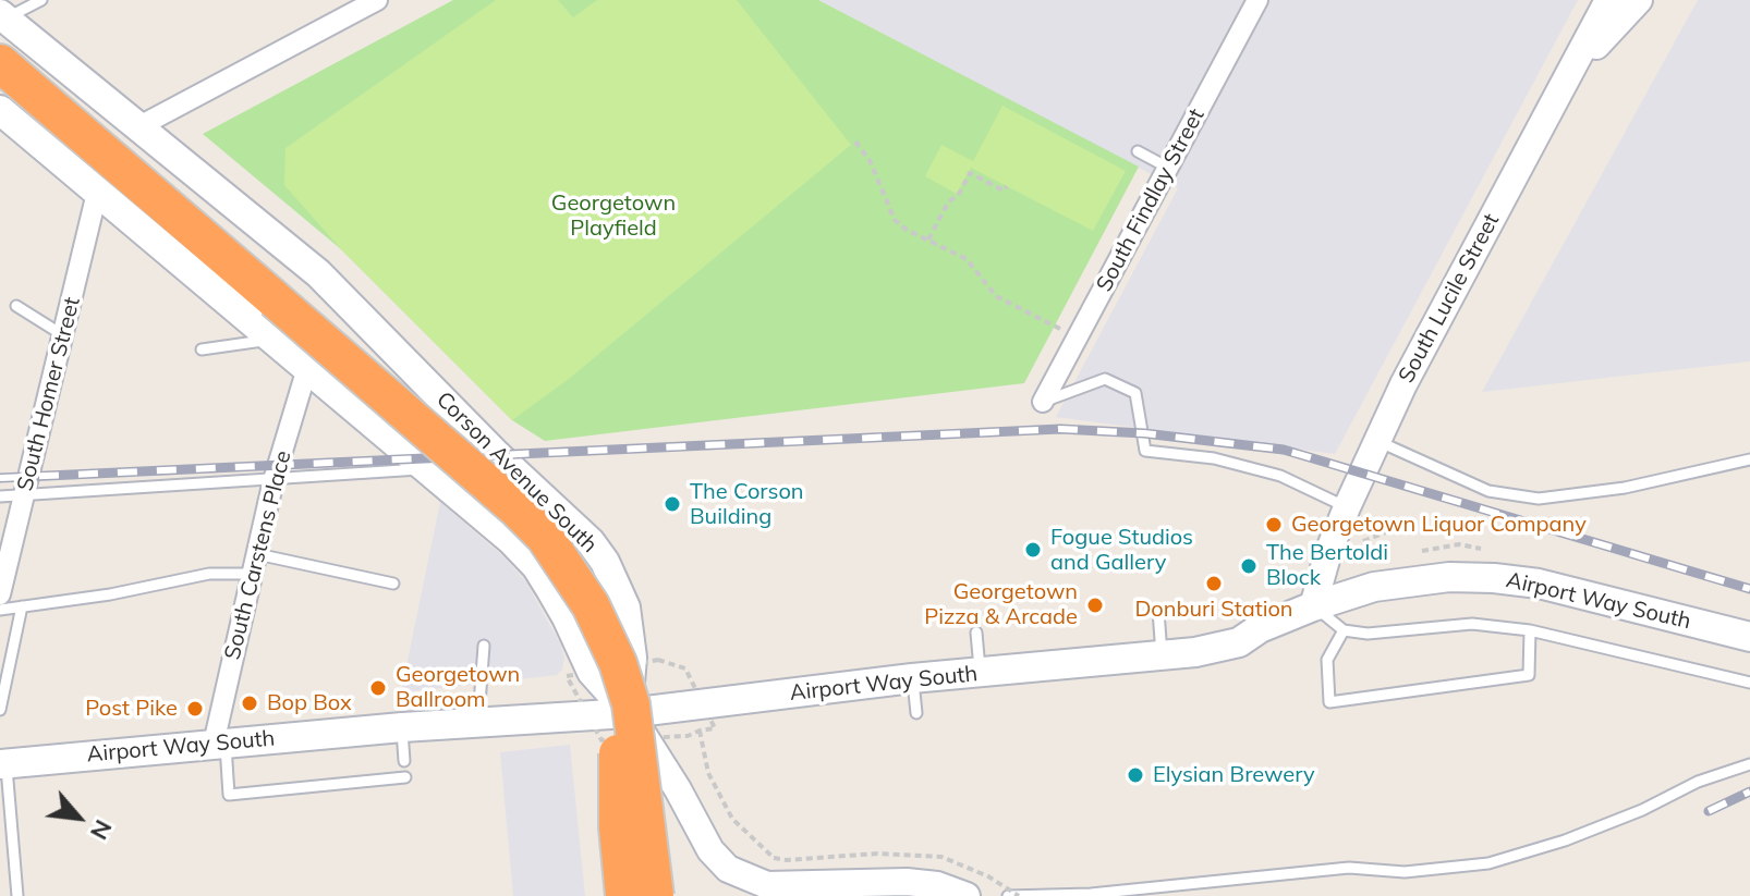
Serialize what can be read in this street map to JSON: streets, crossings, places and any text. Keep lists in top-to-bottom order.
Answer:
{
  "streets": {
    "main road": ["Corson Avenue South", "Airport Way South"],
    "street": [
      "South Findlay Street",
      "South Lucile Street",
      "South Homer Street",
      "South Carstens Place"
    ]
  },
  "crossings": [
    ["South Lucile Street", "Airport Way South"],
    ["Corson Avenue South", "Airport Way South"],
    ["South Carstens Place", "Airport Way South"]
  ],
  "parks": ["Georgetown Playfield"],
  "places": [
    "The Corson Building",
    "Georgetown Liquor Company",
    "Fogue Studios and Gallery",
    "The Bertoldi Block",
    "Donburi Station",
    "Georgetown Pizza & Arcade",
    "Georgetown Ballroom",
    "Bop Box",
    "Post Pike",
    "Elysian Brewery"
  ],
  "north": "bottom right"
}
